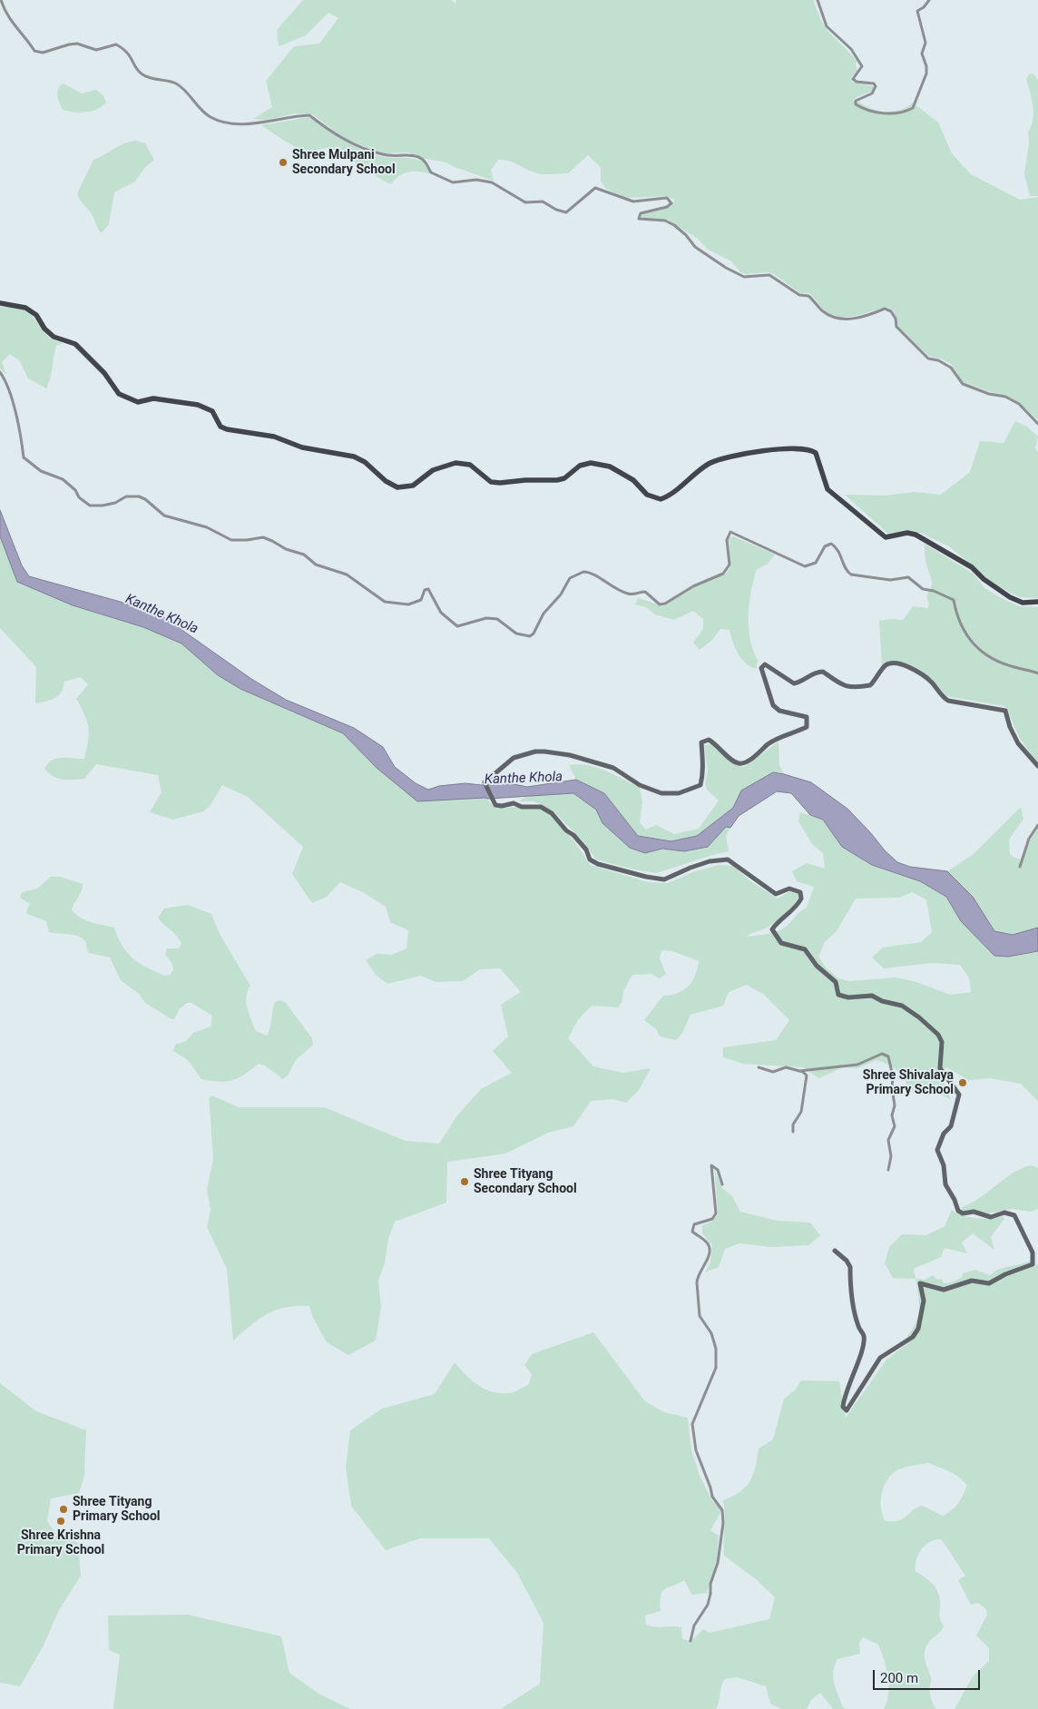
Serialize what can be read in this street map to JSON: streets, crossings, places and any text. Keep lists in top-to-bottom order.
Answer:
{
  "water": ["Kanthe Khola"],
  "places": [
    "Shree Mulpani Secondary School",
    "Shree Shivalaya Primary School",
    "Shree Tityang Secondary School",
    "Shree Tityang Primary School",
    "Shree Krishna Primary School"
  ],
  "scale_bar": "200 m"
}
